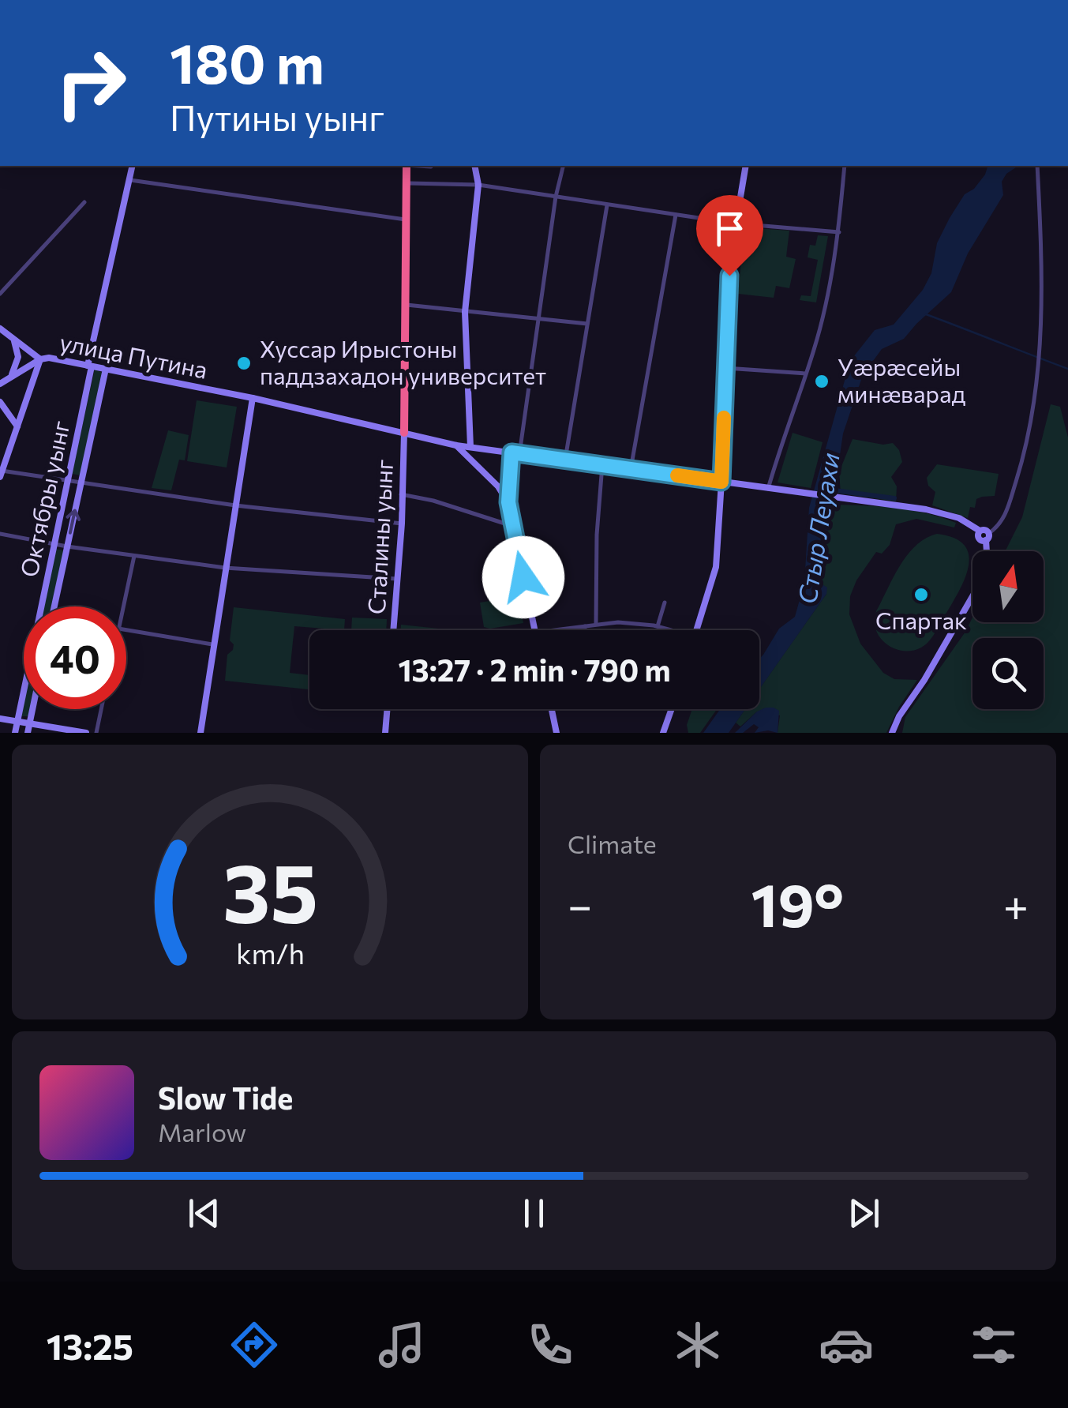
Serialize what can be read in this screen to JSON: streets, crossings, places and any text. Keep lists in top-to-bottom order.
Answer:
{
  "streets": {
    "street": ["улица Путина", "Октябры уынг", "Сталины уынг"]
  },
  "crossings": [
    ["улица Путина", "Октябры уынг"],
    ["улица Путина", "Сталины уынг"]
  ],
  "water": ["Стыр Леуахи"],
  "places": ["Хуссар Ирыстоны паддзахадон университет", "Уæрæсейы минæварад", "Спартак"],
  "north": "top",
  "page": {
    "turn": ["180 m", "Путины уынг"],
    "limit": "40",
    "trip": "13:27 · 2 min · 790 m",
    "tile": "Climate",
    "heat": ["−", "19°", "+"],
    "song": ["Slow Tide", "Marlow"],
    "tabs": "13:25",
    "gauge": ["35", "km/h"]
  }
}
